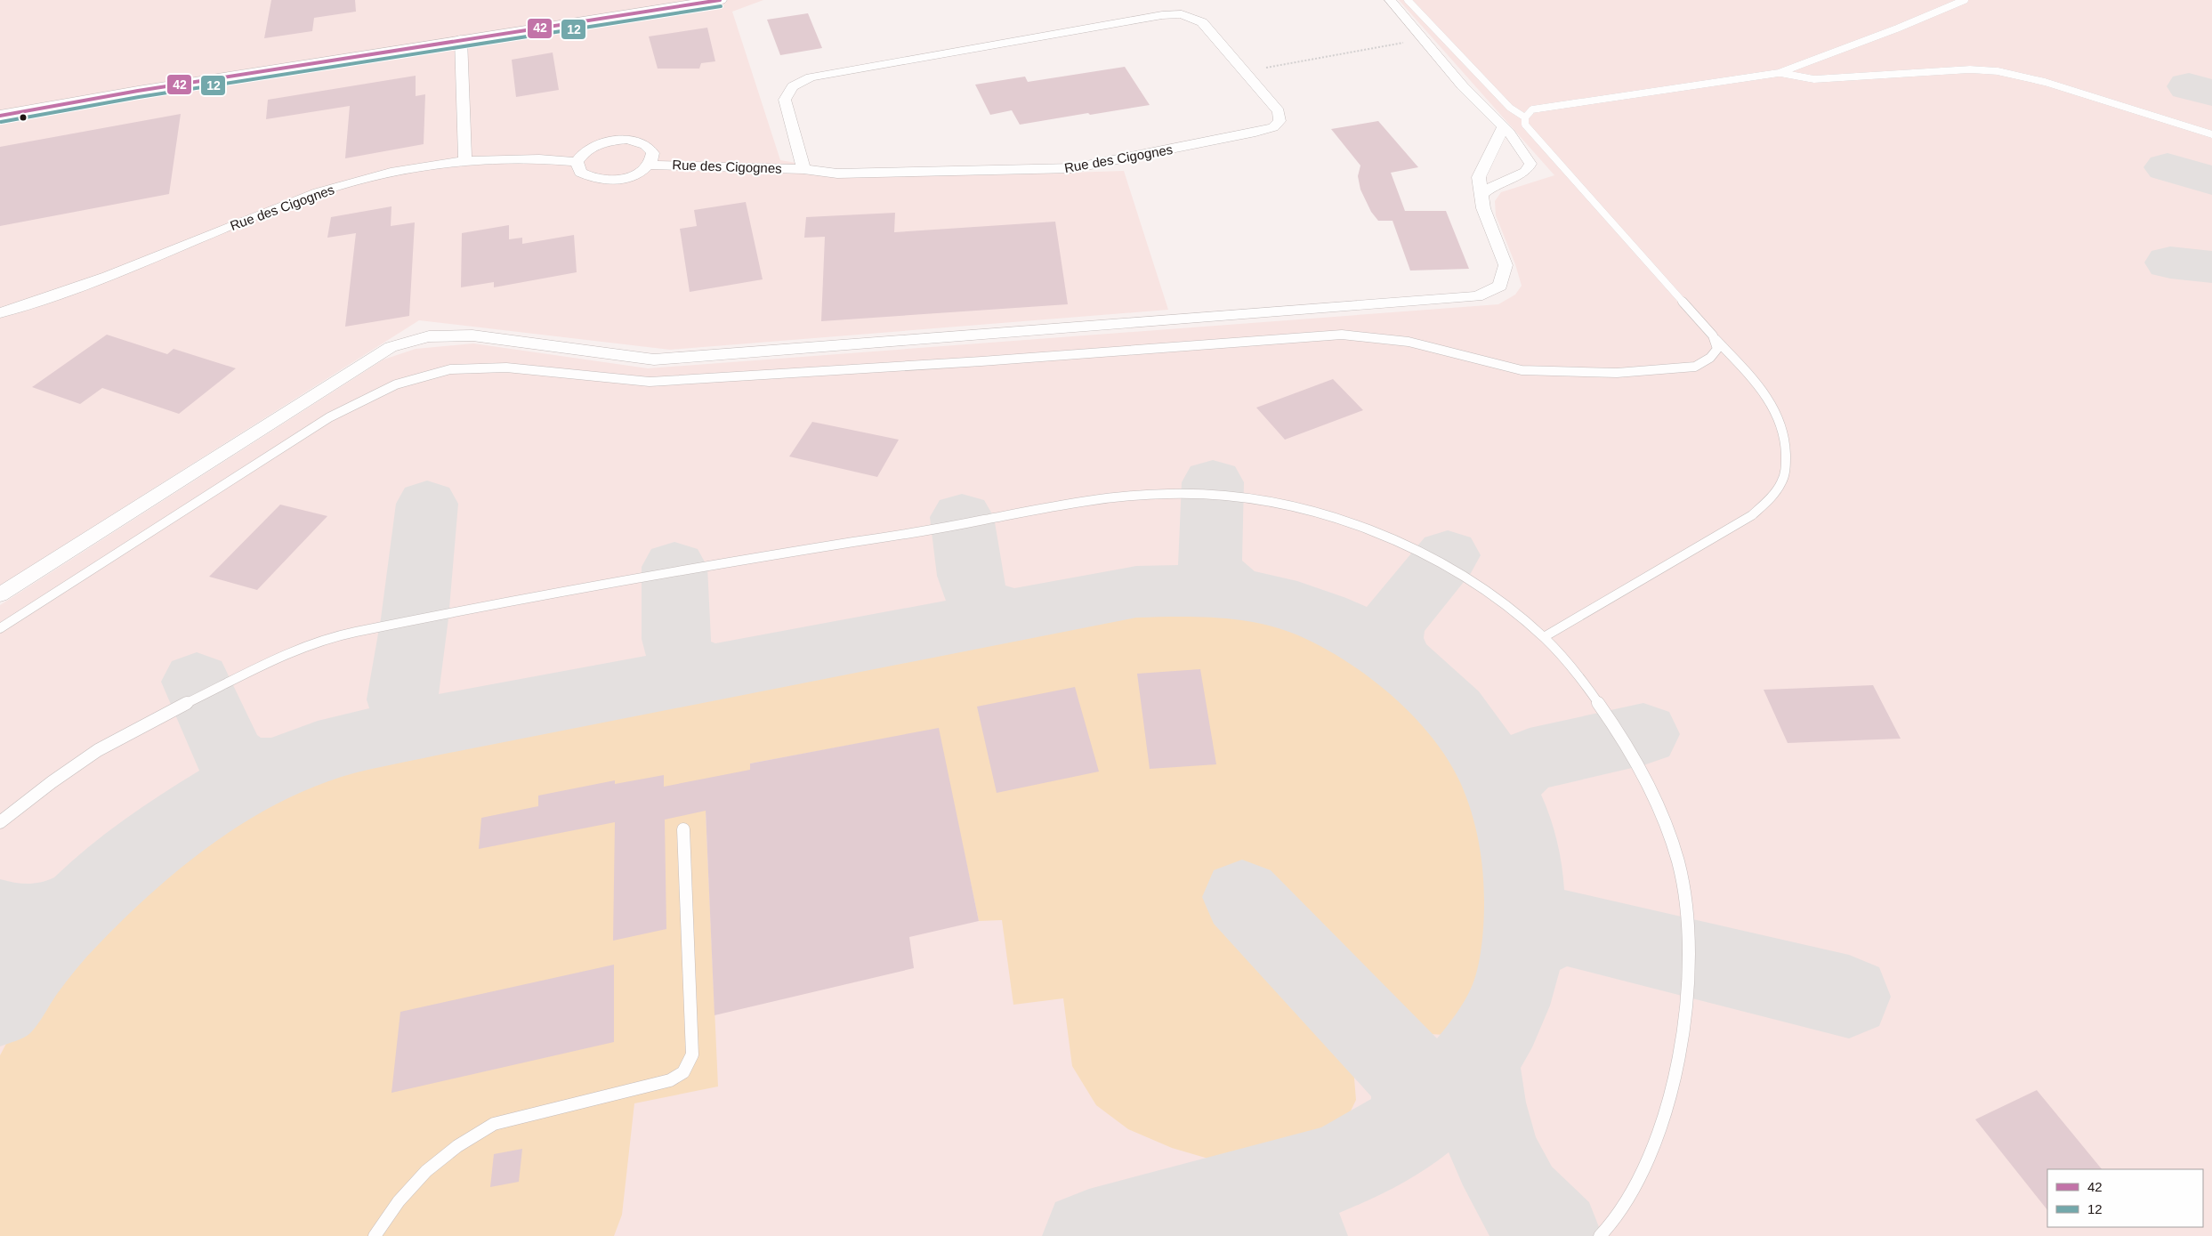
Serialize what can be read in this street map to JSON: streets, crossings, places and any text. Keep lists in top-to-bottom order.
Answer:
{
  "streets": {
    "street": ["Rue des Cigognes"]
  },
  "lines": ["transit line 42", "transit line 12"],
  "legend": ["42", "12"]
}
